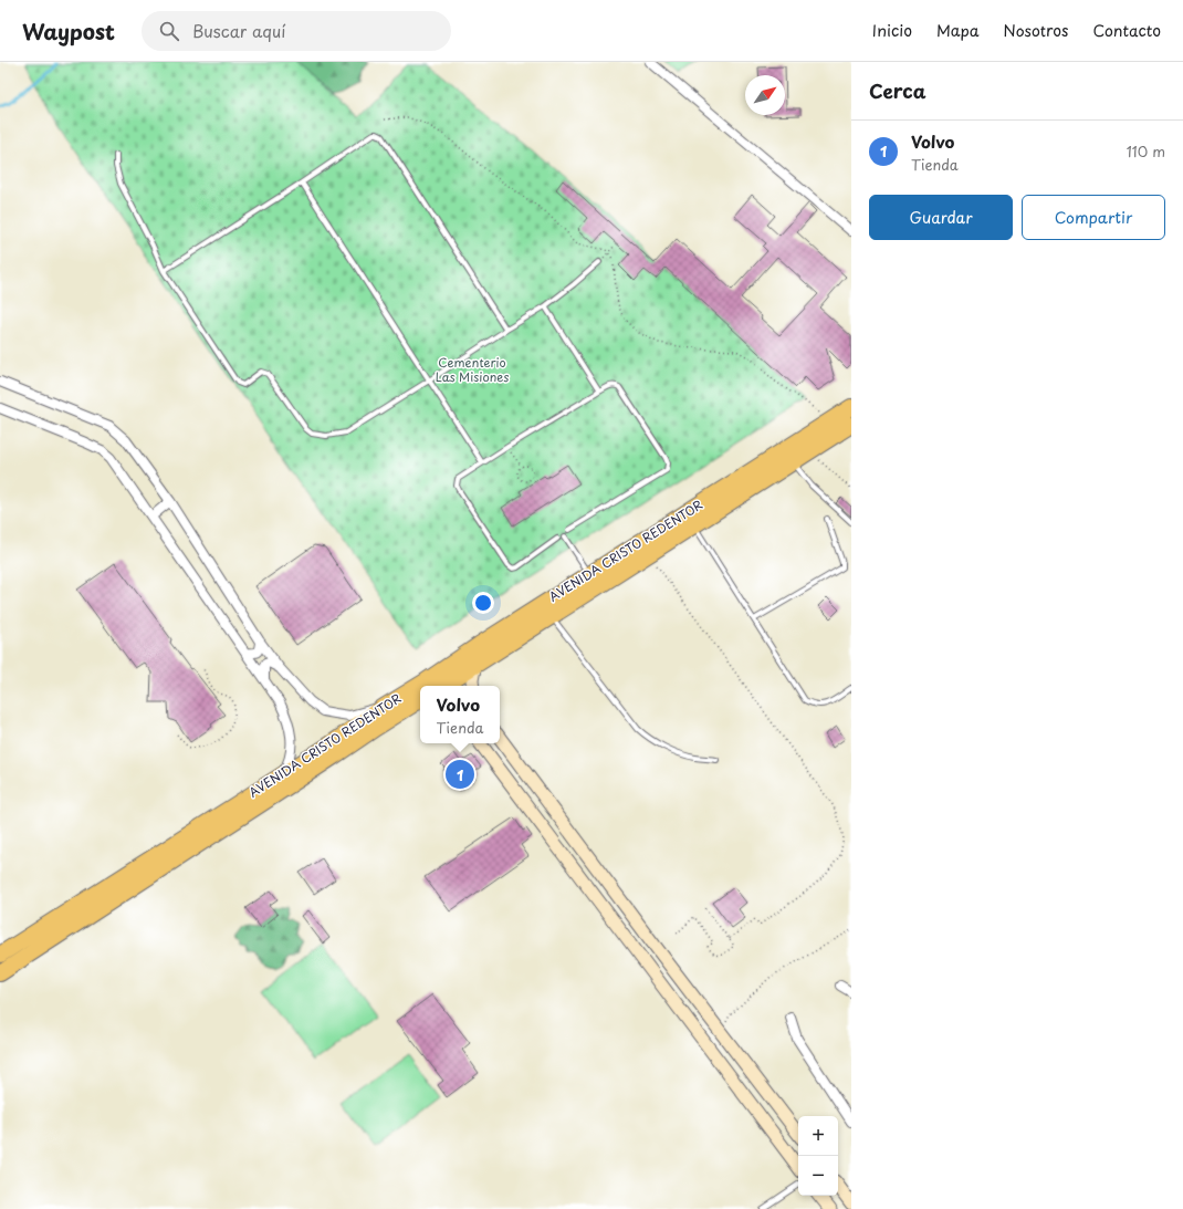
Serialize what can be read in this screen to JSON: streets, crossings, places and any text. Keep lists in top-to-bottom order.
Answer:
{
  "streets": {
    "highway": ["AVENIDA CRISTO REDENTOR"]
  },
  "parks": ["Cementerio Las Misiones"],
  "north": "top right",
  "page": {
    "header": "Waypost",
    "search": "Buscar aquí",
    "nav": [
      "Inicio",
      "Mapa",
      "Nosotros",
      "Contacto"
    ],
    "heading": "Cerca",
    "list": [
      {
        "mark": "1",
        "name": "Volvo",
        "note": "Tienda",
        "value": "110 m"
      }
    ],
    "buttons": ["Guardar", "Compartir"],
    "popup": ["Volvo", "Tienda"],
    "pins": "1",
    "map_buttons": ["+", "−"]
  }
}
